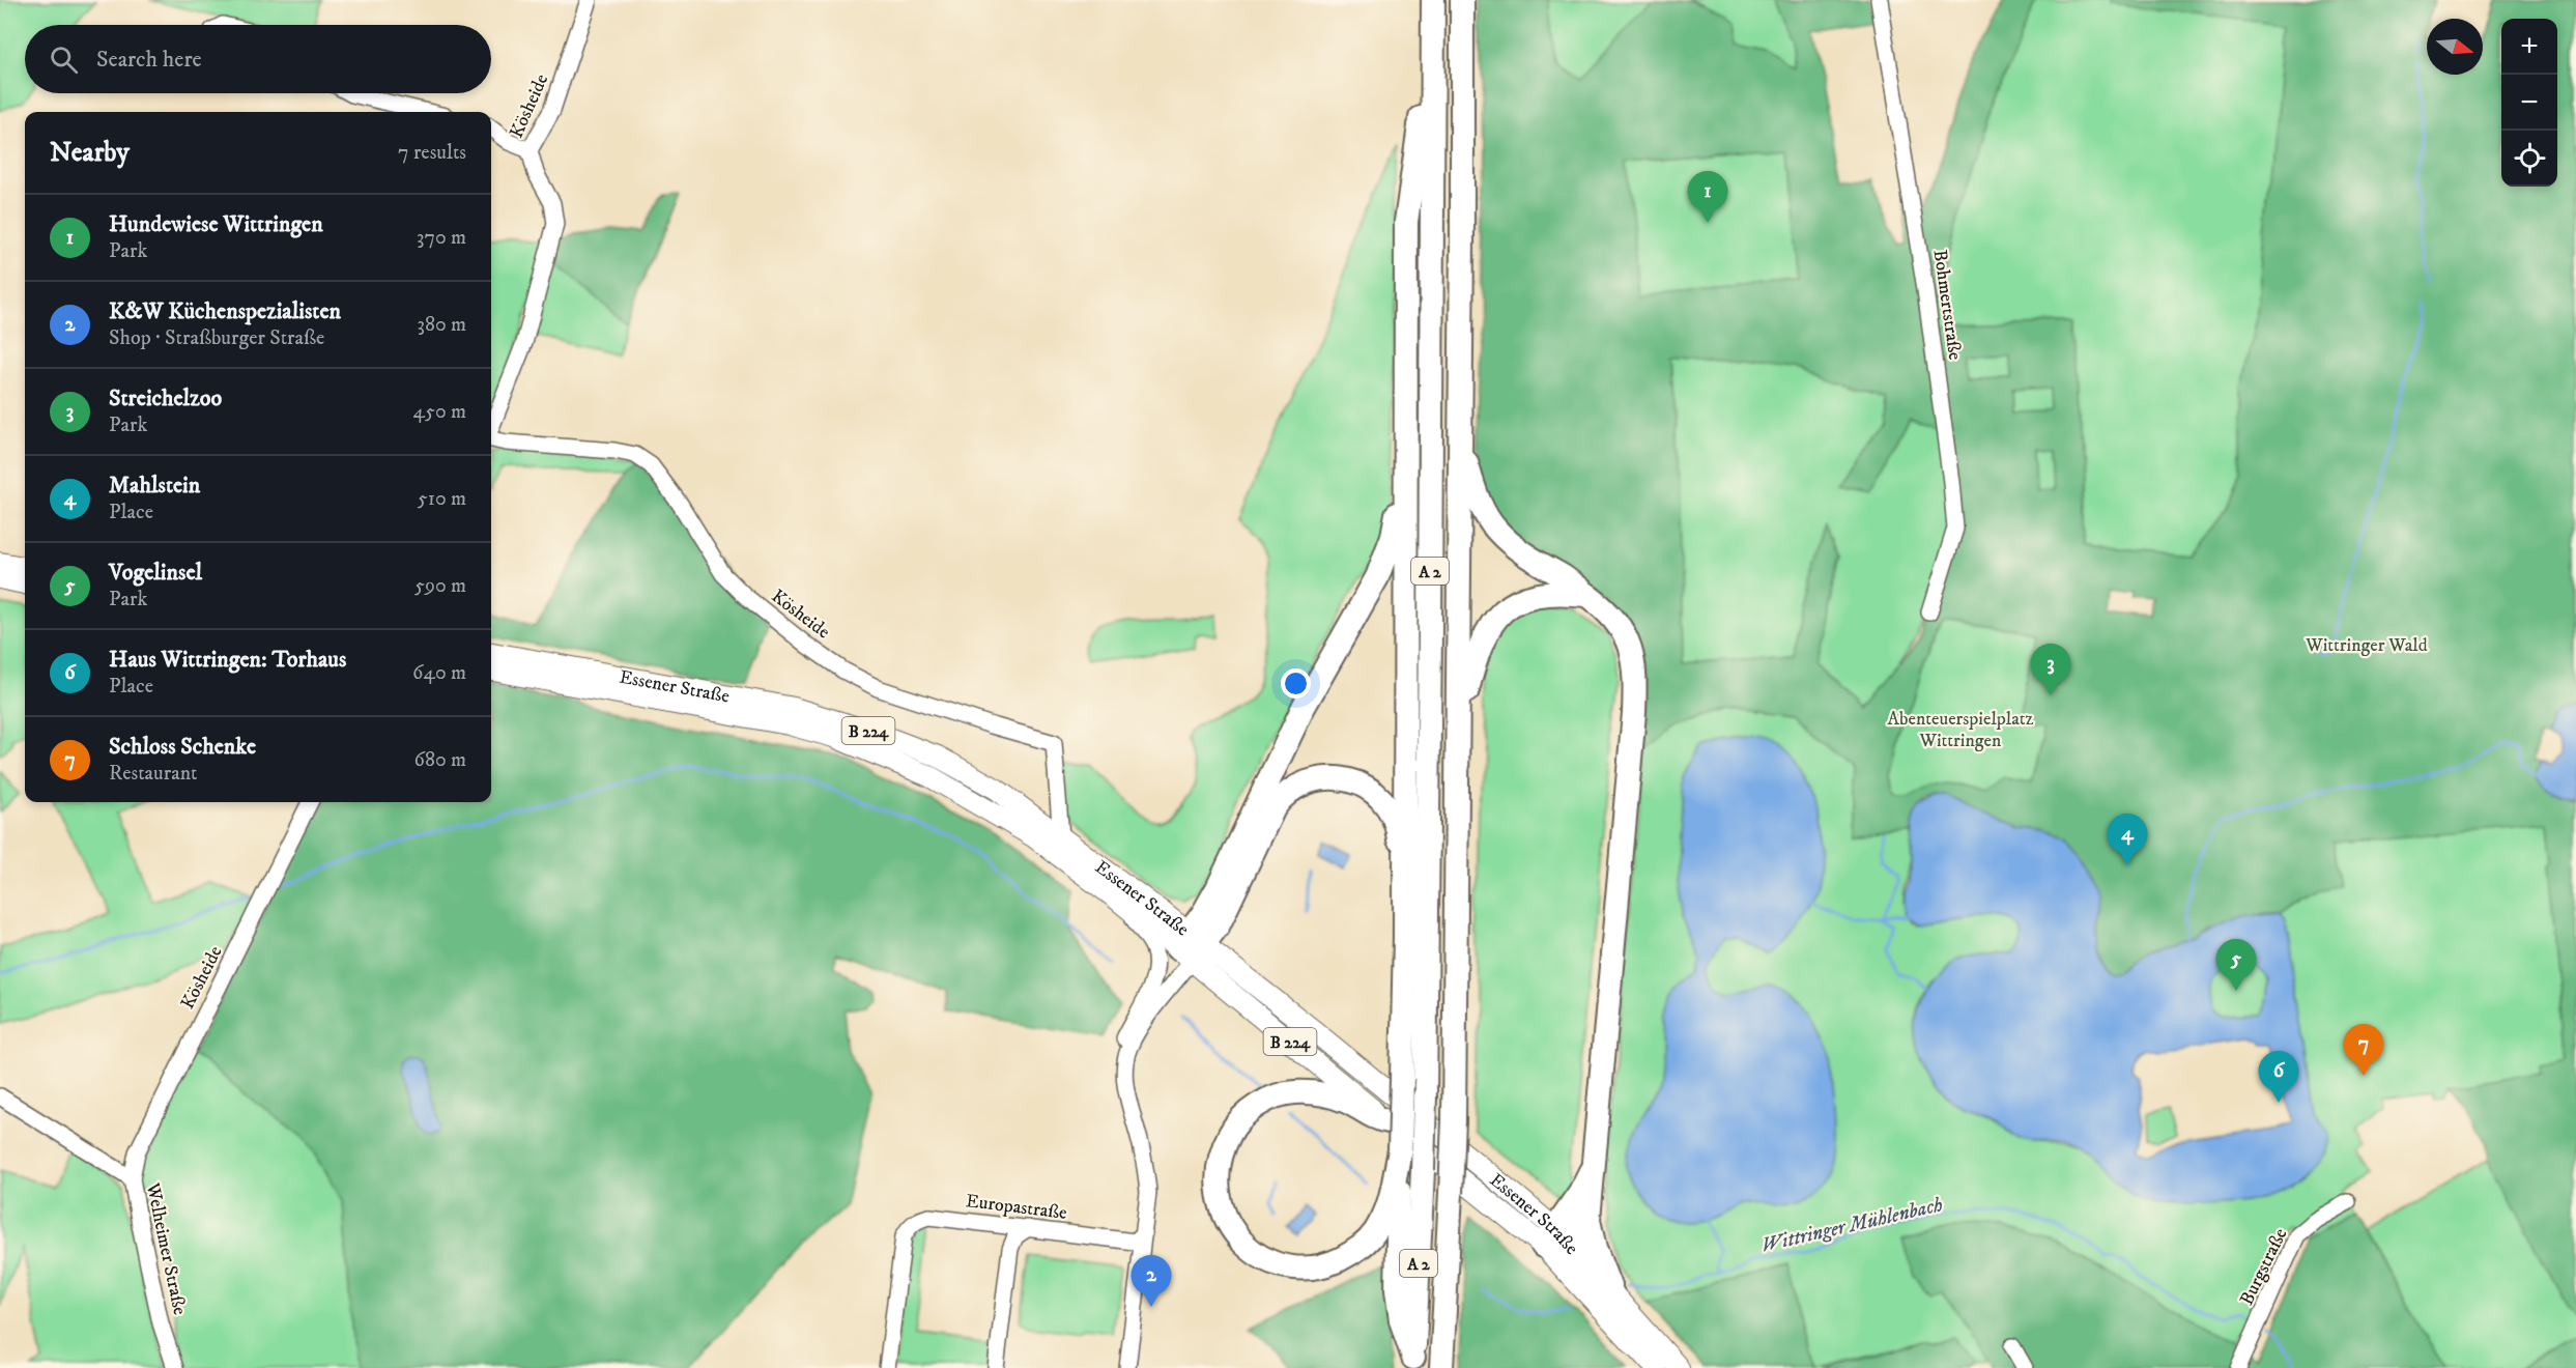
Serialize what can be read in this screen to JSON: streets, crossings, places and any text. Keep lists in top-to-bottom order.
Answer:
{
  "streets": {
    "highway": ["A 2"],
    "main road": ["Essener Straße", "B 224"],
    "street": [
      "Kösheide",
      "Bohmertstraße",
      "Europastraße",
      "Welheimer Straße",
      "Burgstraße"
    ]
  },
  "crossings": [
    ["Kösheide", "Essener Straße"],
    ["Kösheide", "Welheimer Straße"]
  ],
  "water": ["Wittringer Mühlenbach"],
  "parks": ["Wittringer Wald", "Abenteuerspielplatz Wittringen"],
  "north": "right",
  "page": {
    "map_buttons": ["+", "−"],
    "search": "Search here",
    "heading": ["Nearby", "7 results"],
    "pins": [
      "1",
      "3",
      "4",
      "5",
      "7",
      "6",
      "2"
    ],
    "list": [
      {
        "mark": "1",
        "name": "Hundewiese Wittringen",
        "note": "Park",
        "value": "370 m"
      },
      {
        "mark": "2",
        "name": "K&W Küchenspezialisten",
        "note": "Shop · Straßburger Straße",
        "value": "380 m"
      },
      {
        "mark": "3",
        "name": "Streichelzoo",
        "note": "Park",
        "value": "450 m"
      },
      {
        "mark": "4",
        "name": "Mahlstein",
        "note": "Place",
        "value": "510 m"
      },
      {
        "mark": "5",
        "name": "Vogelinsel",
        "note": "Park",
        "value": "590 m"
      },
      {
        "mark": "6",
        "name": "Haus Wittringen: Torhaus",
        "note": "Place",
        "value": "640 m"
      },
      {
        "mark": "7",
        "name": "Schloss Schenke",
        "note": "Restaurant",
        "value": "680 m"
      }
    ]
  }
}
